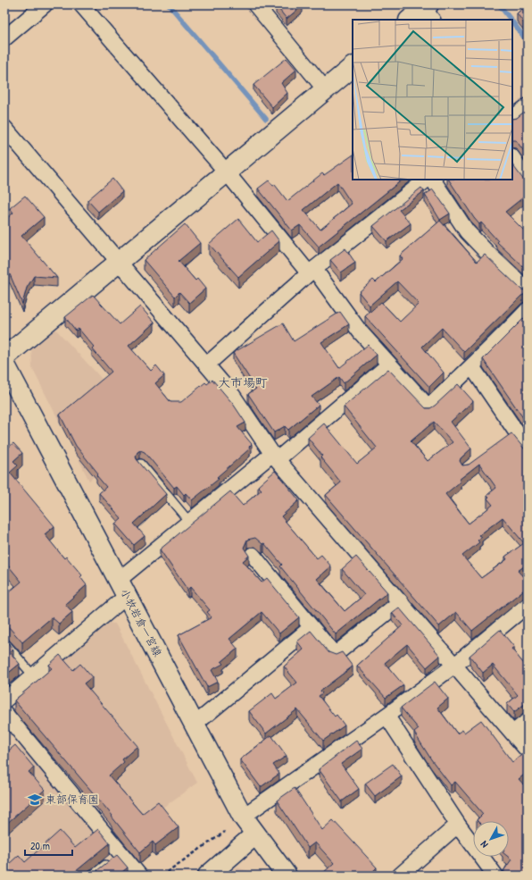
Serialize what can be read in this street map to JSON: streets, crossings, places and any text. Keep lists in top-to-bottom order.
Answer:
{
  "streets": {
    "main road": ["小牧岩倉一宮線"]
  },
  "districts": ["大市場町"],
  "places": {
    "school or university": ["東部保育園"]
  },
  "scale_bar": "20 m",
  "north": "bottom left"
}
